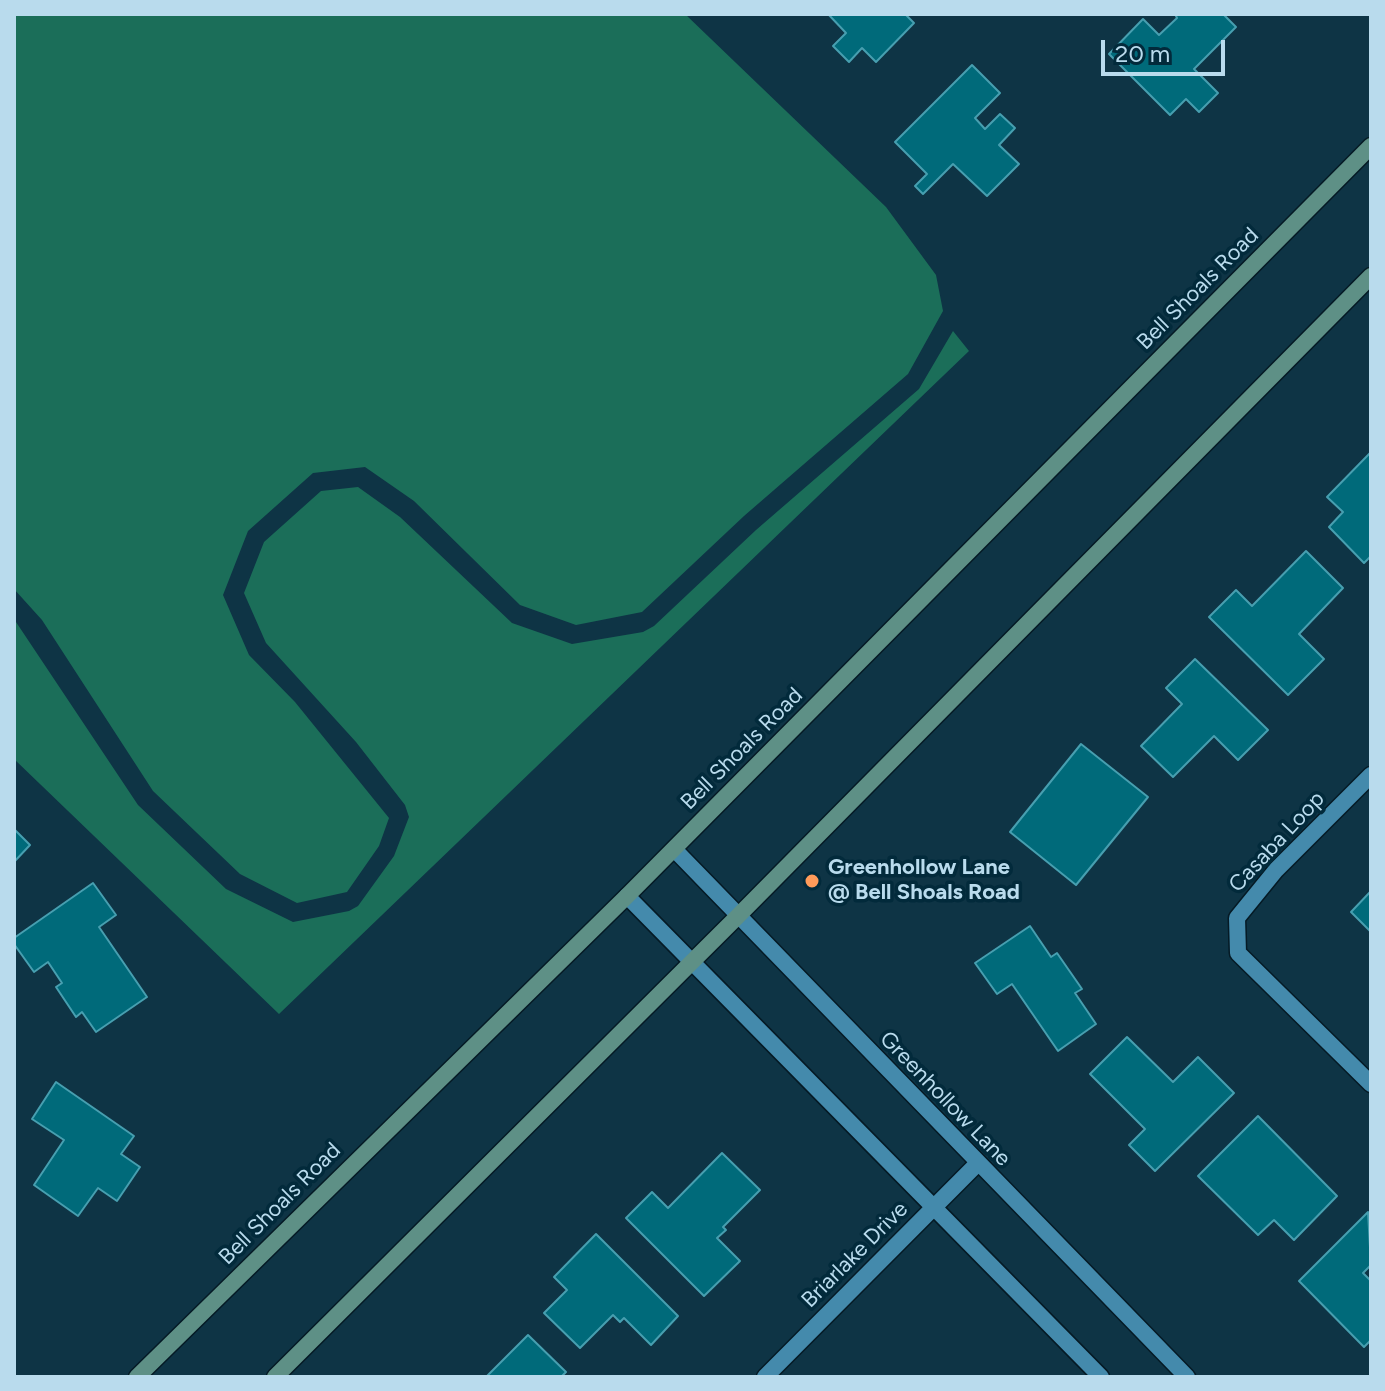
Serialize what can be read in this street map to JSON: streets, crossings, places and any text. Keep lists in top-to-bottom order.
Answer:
{
  "streets": {
    "main road": ["Bell Shoals Road"],
    "street": ["Casaba Loop", "Greenhollow Lane", "Briarlake Drive"]
  },
  "crossings": [
    ["Bell Shoals Road", "Greenhollow Lane"],
    ["Greenhollow Lane", "Briarlake Drive"]
  ],
  "places": ["Greenhollow Lane @ Bell Shoals Road"],
  "scale_bar": "20 m"
}
